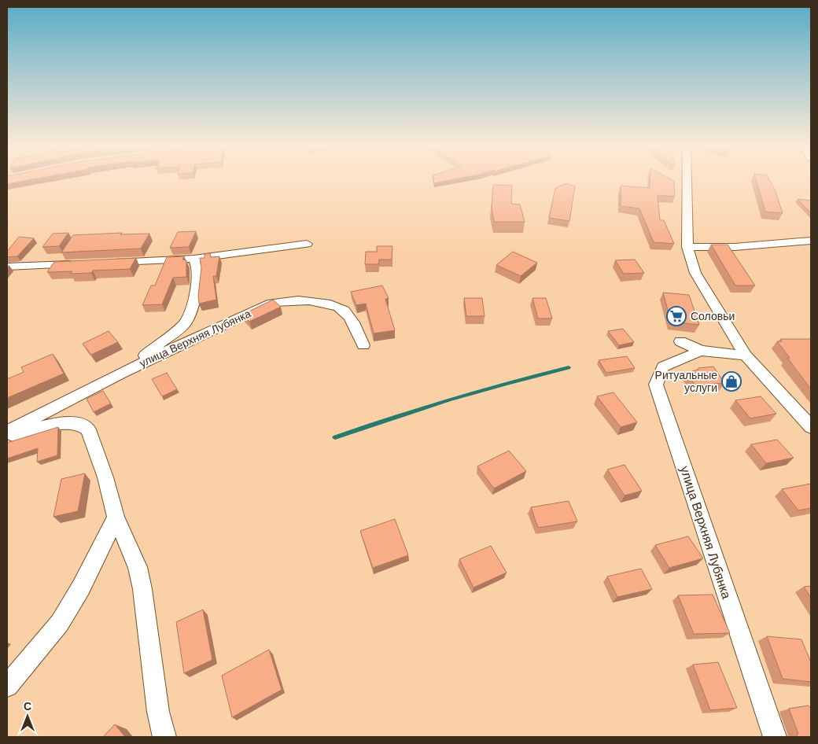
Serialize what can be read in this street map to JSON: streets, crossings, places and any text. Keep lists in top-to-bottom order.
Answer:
{
  "streets": {
    "street": ["улица Верхняя Лубянка"]
  },
  "places": {
    "supermarket": ["Соловьи"],
    "shop": ["Ритуальные услуги"]
  },
  "north": "top"
}
